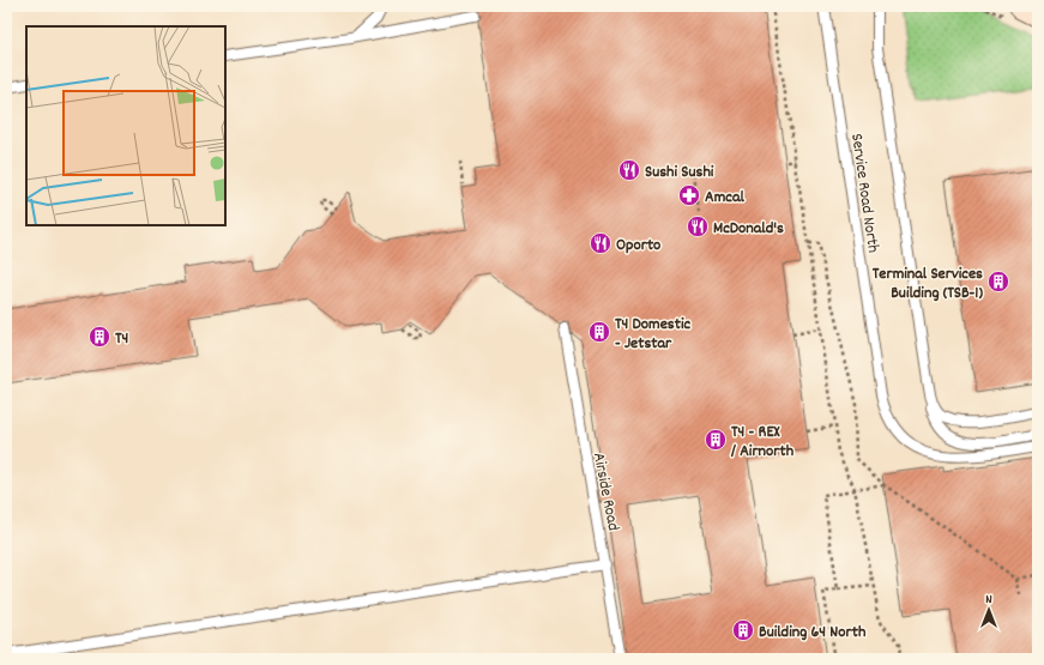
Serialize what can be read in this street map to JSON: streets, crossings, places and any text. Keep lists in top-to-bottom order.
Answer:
{
  "streets": {
    "lane": ["Service Road North", "Airside Road"]
  },
  "places": {
    "restaurant": ["Sushi Sushi", "McDonald's", "Oporto"],
    "pharmacy": ["Amcal"],
    "building": [
      "Terminal Services Building (TSB-1)",
      "T4 Domestic - Jetstar",
      "T4",
      "T4 - REX / Airnorth",
      "Building 64 North"
    ]
  },
  "north": "top"
}
